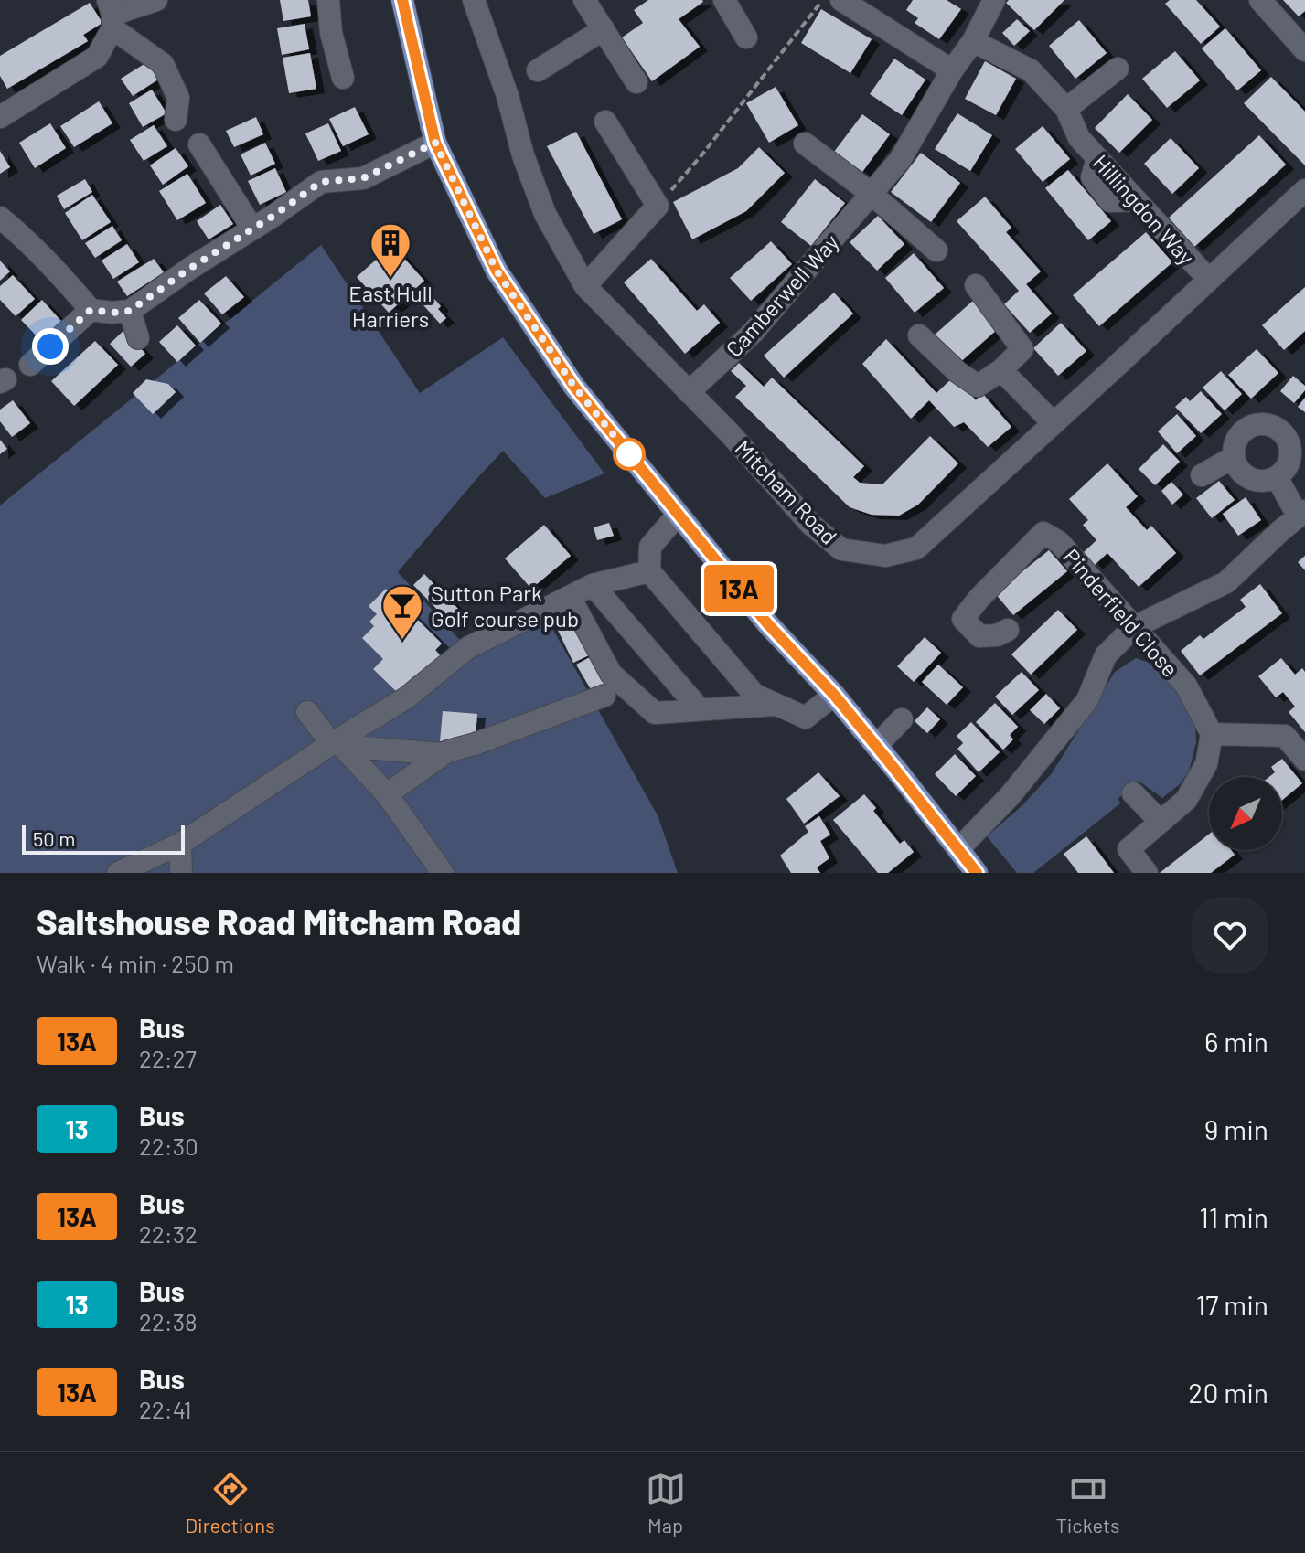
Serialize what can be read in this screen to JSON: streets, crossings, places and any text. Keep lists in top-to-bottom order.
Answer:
{
  "streets": {
    "street": [
      "Hillingdon Way",
      "Camberwell Way",
      "Mitcham Road",
      "Pinderfield Close"
    ]
  },
  "crossings": [
    ["Hillingdon Way", "Mitcham Road"],
    ["Camberwell Way", "Mitcham Road"]
  ],
  "places": {
    "building": ["East Hull Harriers"],
    "bar": ["Sutton Park Golf course pub"]
  },
  "lines": ["bus line 13A"],
  "scale_bar": "50 m",
  "north": "bottom left",
  "page": {
    "on_map": "13A",
    "scale": "50 m",
    "heading": ["Saltshouse Road Mitcham Road", "Walk · 4 min · 250 m"],
    "list": [
      {
        "mark": "13A",
        "name": "Bus",
        "note": "22:27",
        "value": "6 min"
      },
      {
        "mark": "13",
        "name": "Bus",
        "note": "22:30",
        "value": "9 min"
      },
      {
        "mark": "13A",
        "name": "Bus",
        "note": "22:32",
        "value": "11 min"
      },
      {
        "mark": "13",
        "name": "Bus",
        "note": "22:38",
        "value": "17 min"
      },
      {
        "mark": "13A",
        "name": "Bus",
        "note": "22:41",
        "value": "20 min"
      }
    ],
    "tabs": ["Directions", "Map", "Tickets"]
  }
}
